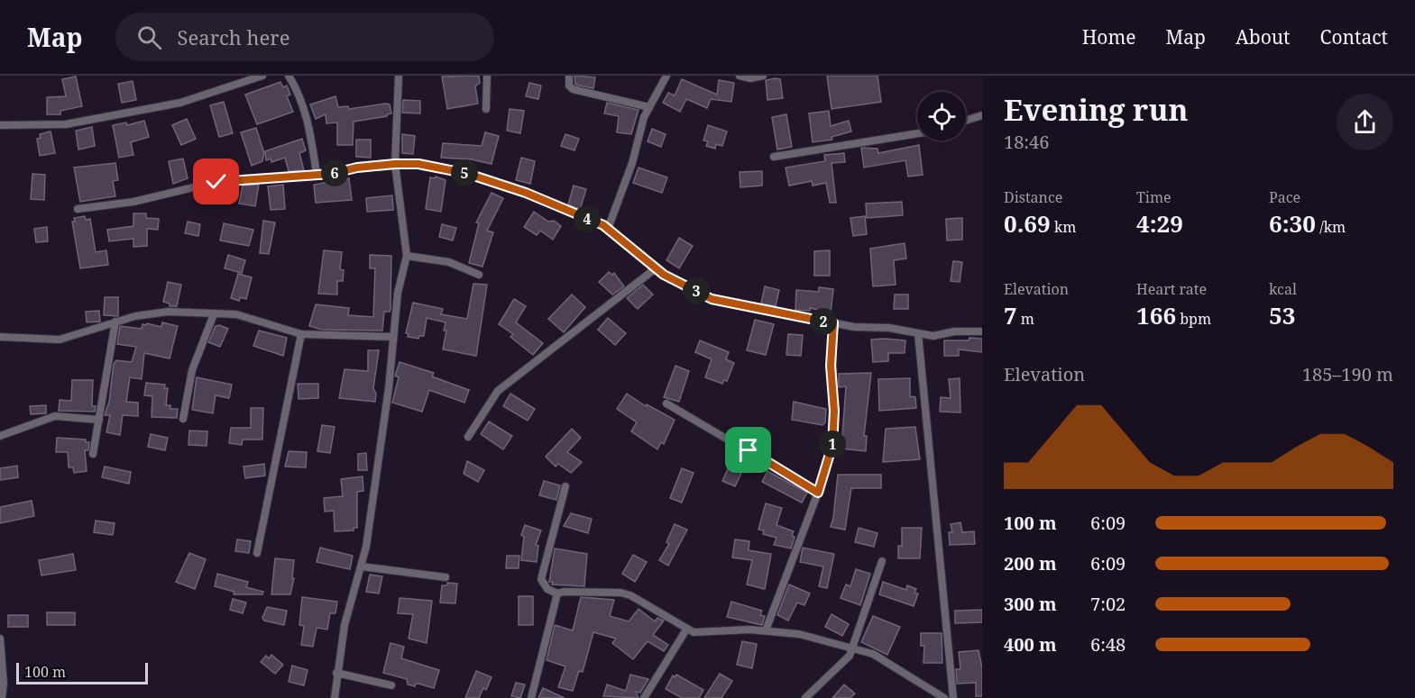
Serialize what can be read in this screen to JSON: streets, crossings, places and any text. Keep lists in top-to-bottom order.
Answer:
{
  "scale_bar": "100 m",
  "page": {
    "header": "Map",
    "search": "Search here",
    "nav": [
      "Home",
      "Map",
      "About",
      "Contact"
    ],
    "heading": ["Evening run", "18:46"],
    "pins": [
      "5",
      "6",
      "4",
      "3",
      "2",
      "1"
    ],
    "stats": [
      ["Distance", "0.69 km"],
      ["Time", "4:29"],
      ["Pace", "6:30 /km"],
      ["Elevation", "7 m"],
      ["Heart rate", "166 bpm"],
      ["kcal", "53"]
    ],
    "chart": ["Elevation", "185–190 m"],
    "list": [
      {
        "name": "100 m",
        "note": "6:09"
      },
      {
        "name": "200 m",
        "note": "6:09"
      },
      {
        "name": "300 m",
        "note": "7:02"
      },
      {
        "name": "400 m",
        "note": "6:48"
      }
    ],
    "scale": "100 m"
  }
}
